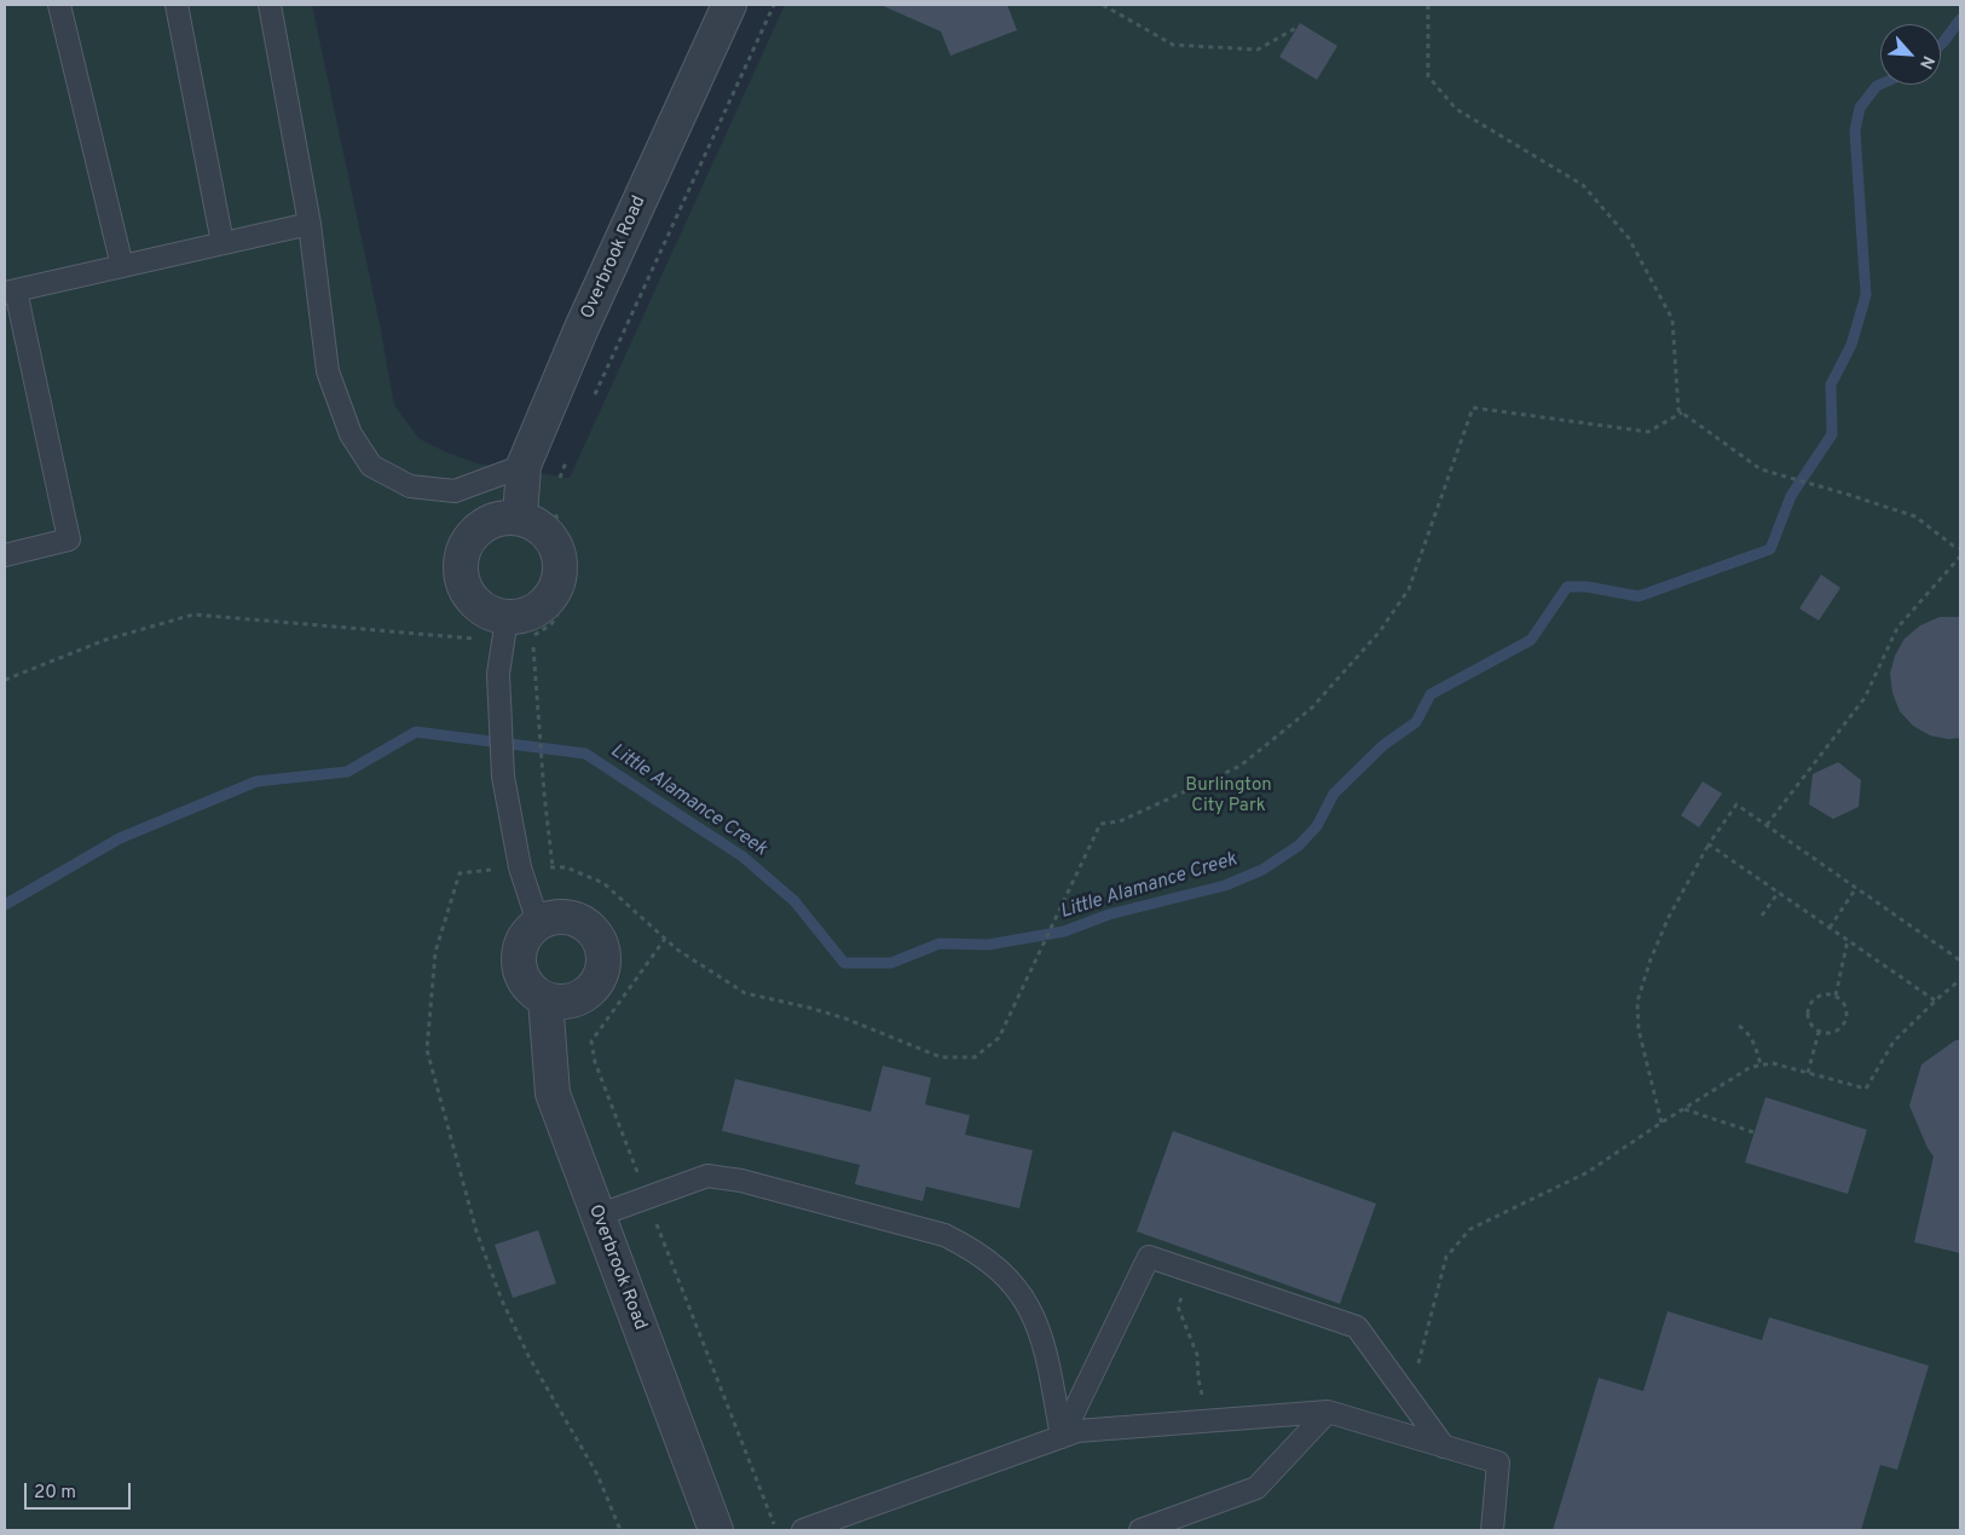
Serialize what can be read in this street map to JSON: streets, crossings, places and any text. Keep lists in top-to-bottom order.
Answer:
{
  "streets": {
    "street": ["Overbrook Road"]
  },
  "water": ["Little Alamance Creek"],
  "parks": ["Burlington City Park"],
  "scale_bar": "20 m",
  "north": "bottom right"
}
